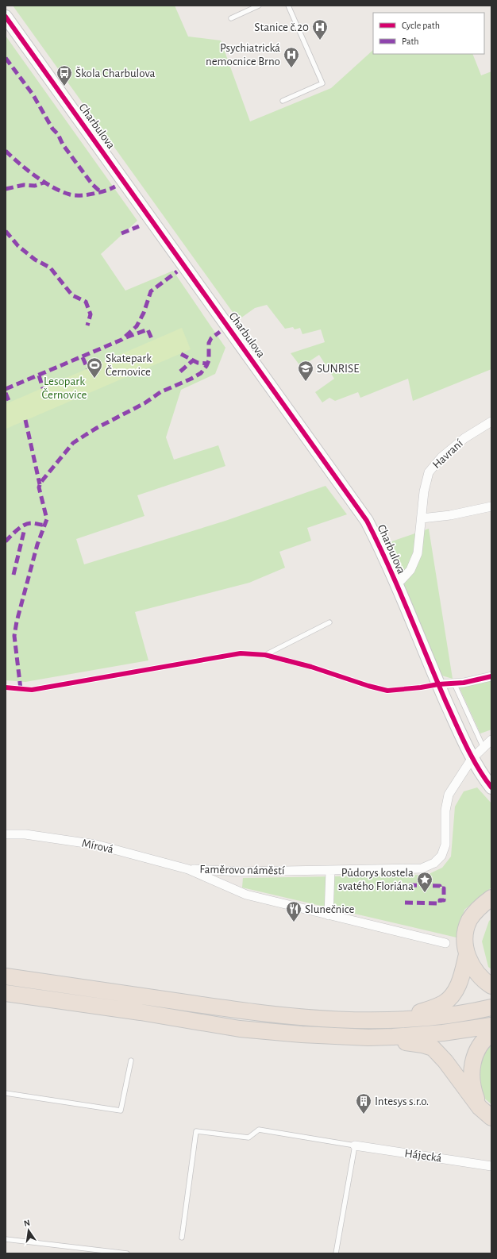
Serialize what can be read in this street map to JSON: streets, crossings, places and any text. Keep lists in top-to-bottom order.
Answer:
{
  "streets": {
    "street": [
      "Charbulova",
      "Havraní",
      "Mírová",
      "Faměrovo náměstí",
      "Hájecká"
    ]
  },
  "crossings": [
    ["Charbulova", "Havraní"],
    ["Charbulova", "Faměrovo náměstí"],
    ["Mírová", "Faměrovo náměstí"]
  ],
  "parks": ["Lesopark Černovice"],
  "places": {
    "hospital": ["Stanice č.20", "Psychiatrická nemocnice Brno"],
    "bus stop": ["Škola Charbulova"],
    "sports": ["Skatepark Černovice"],
    "school or university": ["SUNRISE"],
    "place": ["Půdorys kostela svatého Floriána"],
    "restaurant": ["Slunečnice"],
    "building": ["Intesys s.r.o."]
  },
  "legend": ["Cycle path", "Path"],
  "north": "top"
}
